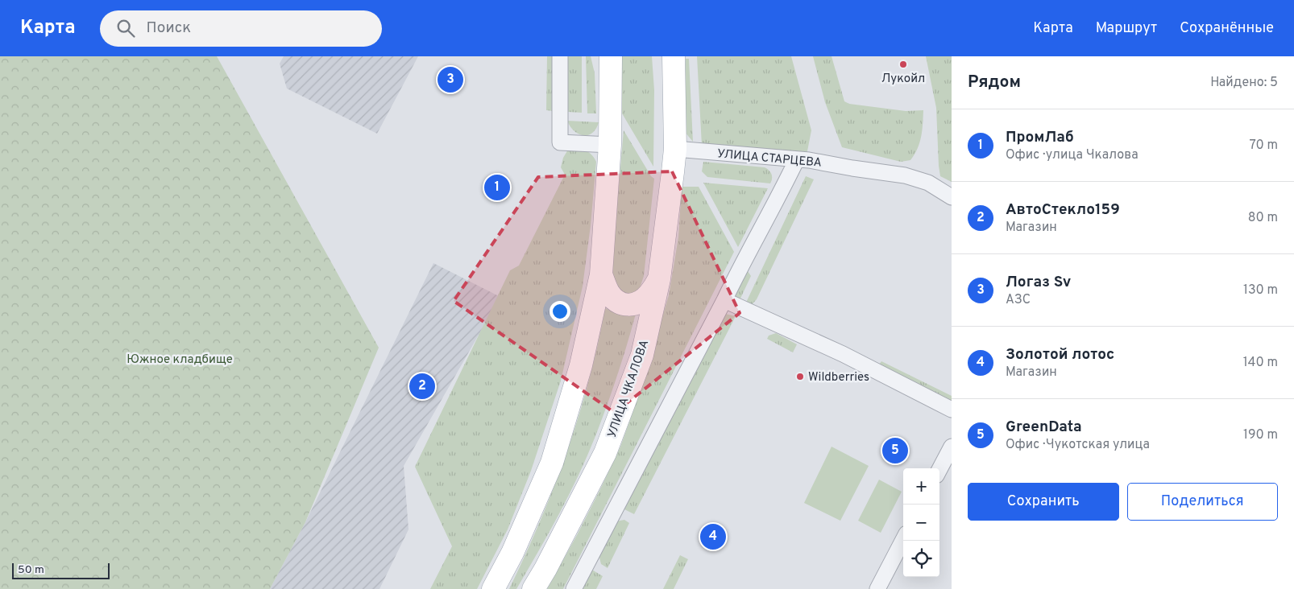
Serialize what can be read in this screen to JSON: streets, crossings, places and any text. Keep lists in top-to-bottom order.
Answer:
{
  "streets": {
    "main road": ["УЛИЦА ЧКАЛОВА"],
    "street": ["УЛИЦА СТАРЦЕВА"]
  },
  "crossings": [
    ["УЛИЦА СТАРЦЕВА", "УЛИЦА ЧКАЛОВА"]
  ],
  "parks": ["Южное кладбище"],
  "places": ["Лукойл", "Wildberries"],
  "scale_bar": "50 m",
  "page": {
    "header": "Карта",
    "search": "Поиск",
    "nav": ["Карта", "Маршрут", "Сохранённые"],
    "heading": ["Рядом", "Найдено: 5"],
    "pins": [
      "3",
      "1",
      "2",
      "5",
      "4"
    ],
    "list": [
      {
        "mark": "1",
        "name": "ПромЛаб",
        "note": "Офис · улица Чкалова",
        "value": "70 m"
      },
      {
        "mark": "2",
        "name": "АвтоСтекло159",
        "note": "Магазин",
        "value": "80 m"
      },
      {
        "mark": "3",
        "name": "Логаз Sv",
        "note": "АЗС",
        "value": "130 m"
      },
      {
        "mark": "4",
        "name": "Золотой лотос",
        "note": "Магазин",
        "value": "140 m"
      },
      {
        "mark": "5",
        "name": "GreenData",
        "note": "Офис · Чукотская улица",
        "value": "190 m"
      }
    ],
    "map_buttons": ["+", "−"],
    "buttons": ["Сохранить", "Поделиться"],
    "scale": "50 m"
  }
}
